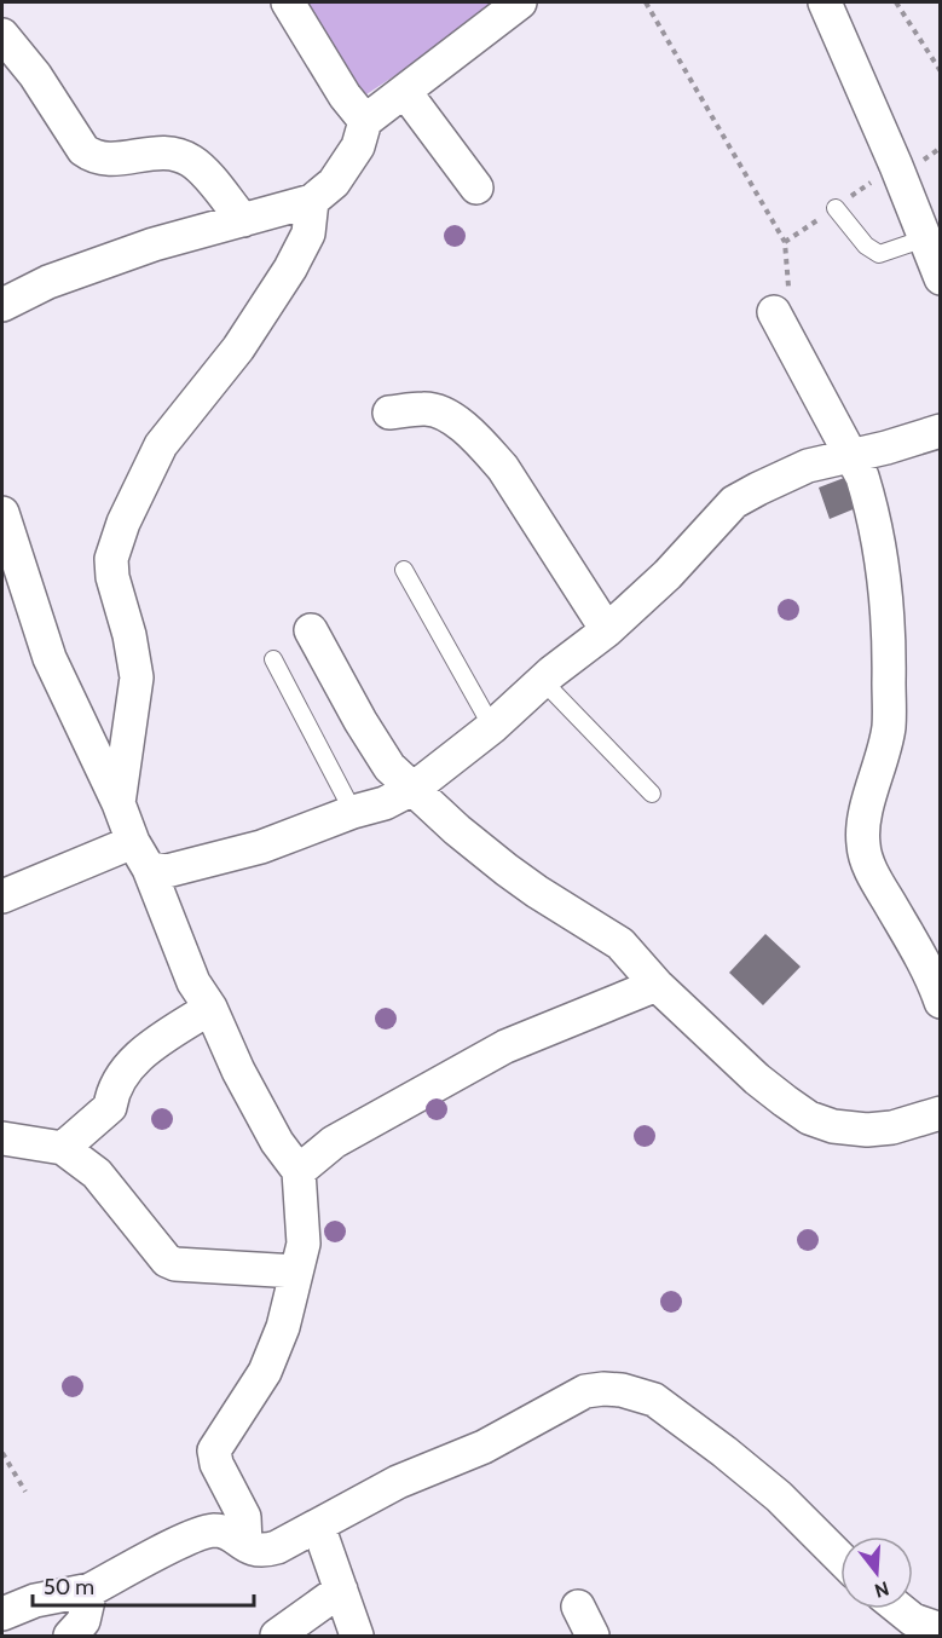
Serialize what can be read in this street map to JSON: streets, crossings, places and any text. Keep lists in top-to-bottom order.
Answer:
{
  "scale_bar": "50 m",
  "north": "bottom"
}
